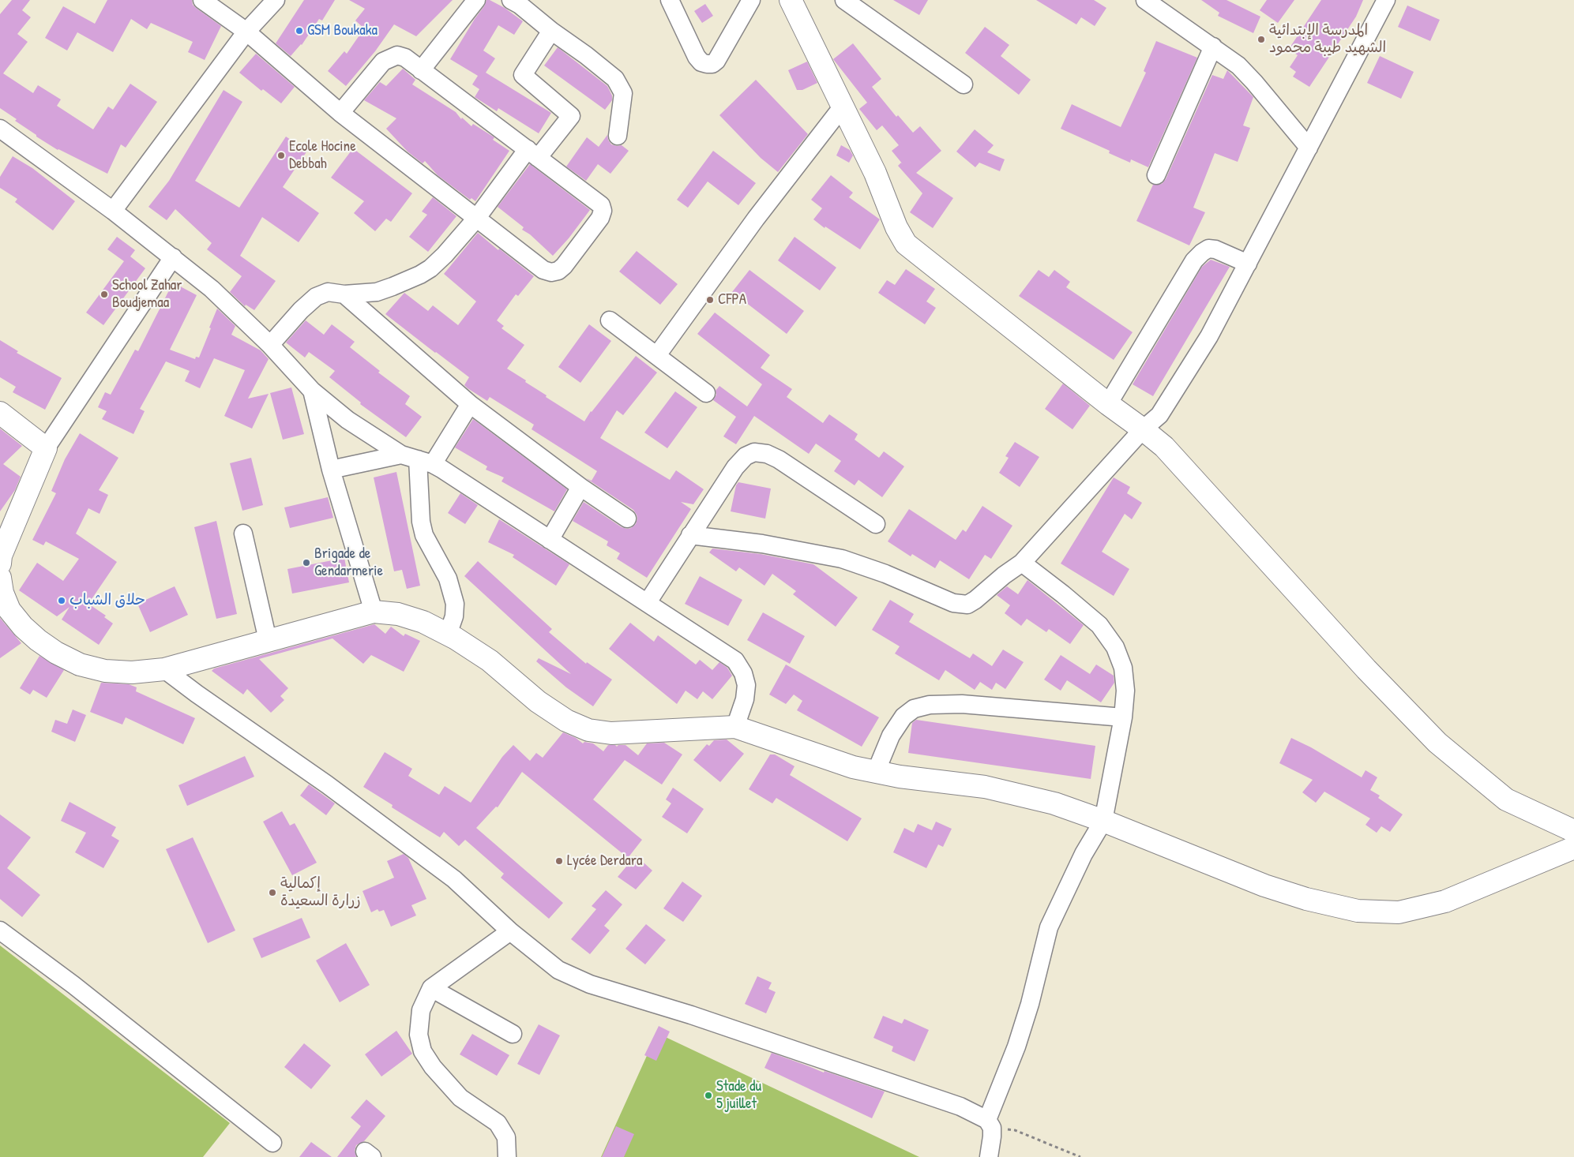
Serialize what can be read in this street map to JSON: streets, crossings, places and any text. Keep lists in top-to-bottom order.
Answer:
{
  "places": [
    "GSM Boukaka",
    "المدرسة الإبتدائية الشهيد طيبة محمود",
    "Ecole Hocine Debbah",
    "School Zahar Boudjemaa",
    "CFPA",
    "Brigade de Gendarmerie",
    "حلاق الشباب",
    "Lycée Derdara",
    "إكمالية زرارة السعيدة",
    "Stade du 5 juillet"
  ]
}
